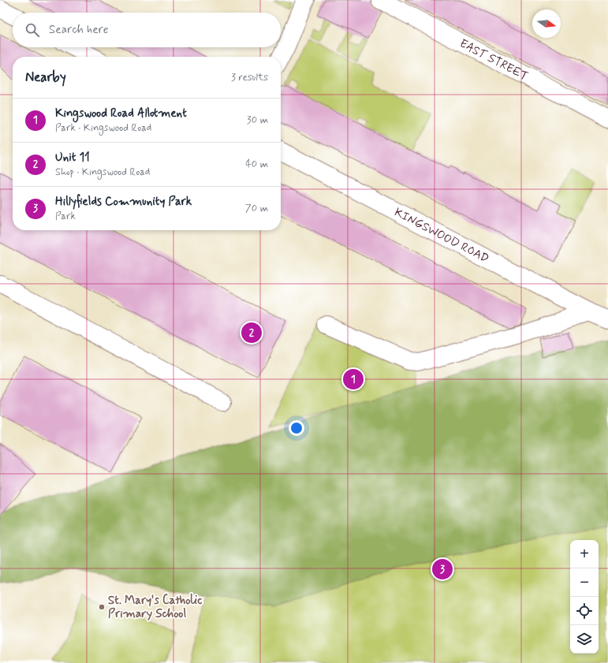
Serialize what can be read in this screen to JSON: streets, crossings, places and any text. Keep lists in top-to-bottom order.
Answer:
{
  "streets": {
    "street": ["EAST STREET", "KINGSWOOD ROAD"]
  },
  "places": ["St. Mary's Catholic Primary School"],
  "north": "right",
  "page": {
    "search": "Search here",
    "heading": ["Nearby", "3 results"],
    "list": [
      {
        "mark": "1",
        "name": "Kingswood Road Allotment",
        "note": "Park · Kingswood Road",
        "value": "30 m"
      },
      {
        "mark": "2",
        "name": "Unit 11",
        "note": "Shop · Kingswood Road",
        "value": "40 m"
      },
      {
        "mark": "3",
        "name": "Hillyfields Community Park",
        "note": "Park",
        "value": "70 m"
      }
    ],
    "pins": ["2", "1", "3"],
    "map_buttons": ["+", "−"]
  }
}
